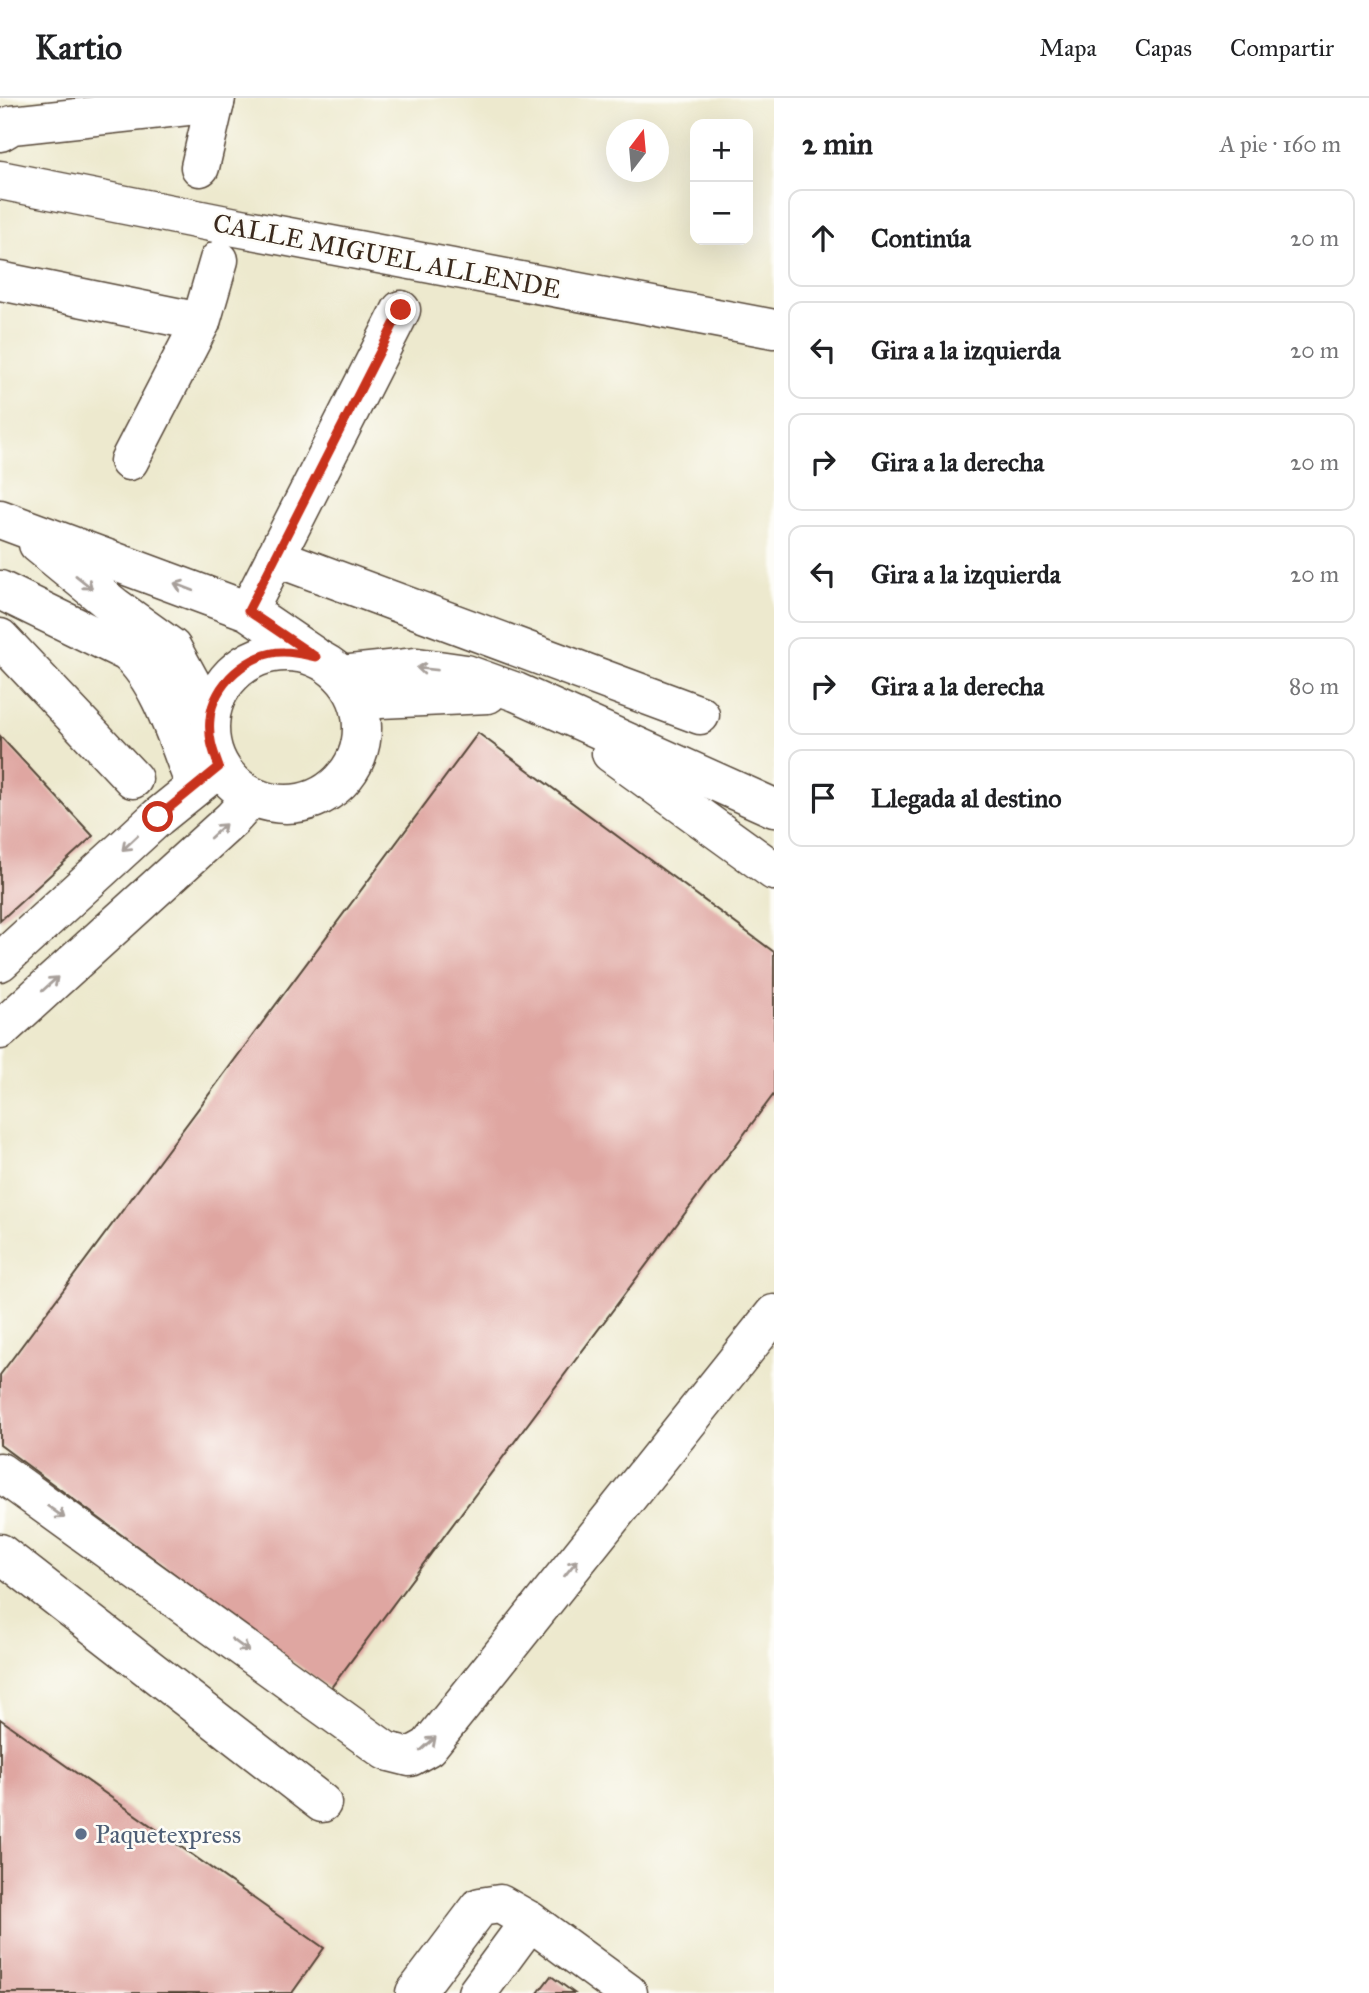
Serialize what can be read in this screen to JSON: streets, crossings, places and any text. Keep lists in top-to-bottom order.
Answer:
{
  "streets": {
    "street": ["CALLE MIGUEL ALLENDE"]
  },
  "places": ["Paquetexpress"],
  "north": "top",
  "page": {
    "header": "Kartio",
    "nav": ["Mapa", "Capas", "Compartir"],
    "heading": ["2 min", "A pie · 160 m"],
    "map_buttons": ["+", "−"],
    "list": [
      ["Continúa", "20 m"],
      ["Gira a la izquierda", "20 m"],
      ["Gira a la derecha", "20 m"],
      ["Gira a la izquierda", "20 m"],
      ["Gira a la derecha", "80 m"],
      "Llegada al destino"
    ]
  }
}
